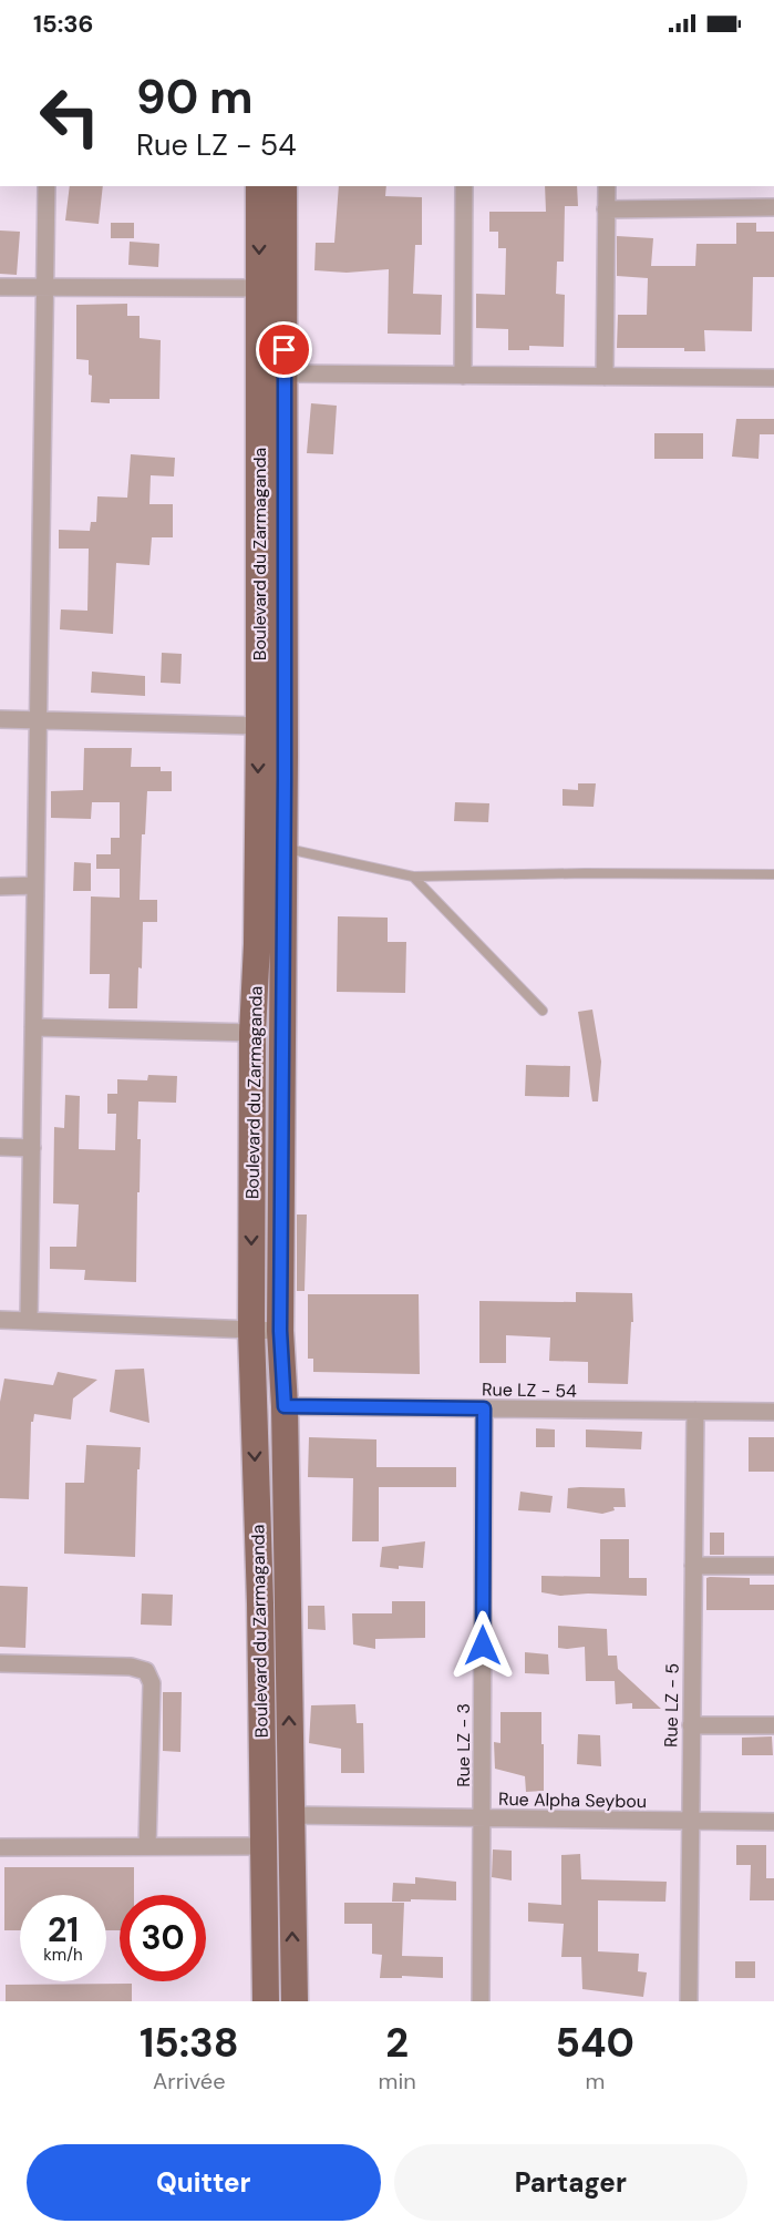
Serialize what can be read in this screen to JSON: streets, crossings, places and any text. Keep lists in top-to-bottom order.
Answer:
{
  "streets": {
    "main road": ["Boulevard du Zarmaganda"],
    "street": [
      "Rue LZ - 54",
      "Rue LZ - 5",
      "Rue LZ - 3",
      "Rue Alpha Seybou"
    ]
  },
  "crossings": [
    ["Boulevard du Zarmaganda", "Rue LZ - 54"],
    ["Boulevard du Zarmaganda", "Rue Alpha Seybou"],
    ["Rue LZ - 54", "Rue LZ - 5"],
    ["Rue LZ - 54", "Rue LZ - 3"],
    ["Rue LZ - 5", "Rue Alpha Seybou"],
    ["Rue LZ - 3", "Rue Alpha Seybou"]
  ],
  "page": {
    "status": "15:36",
    "turn": ["90 m", "Rue LZ - 54"],
    "speed": "21 km/h",
    "limit": "30",
    "eta": [
      "15:38",
      "Arrivée",
      "2",
      "min",
      "540",
      "m"
    ],
    "buttons": ["Quitter", "Partager"]
  }
}
